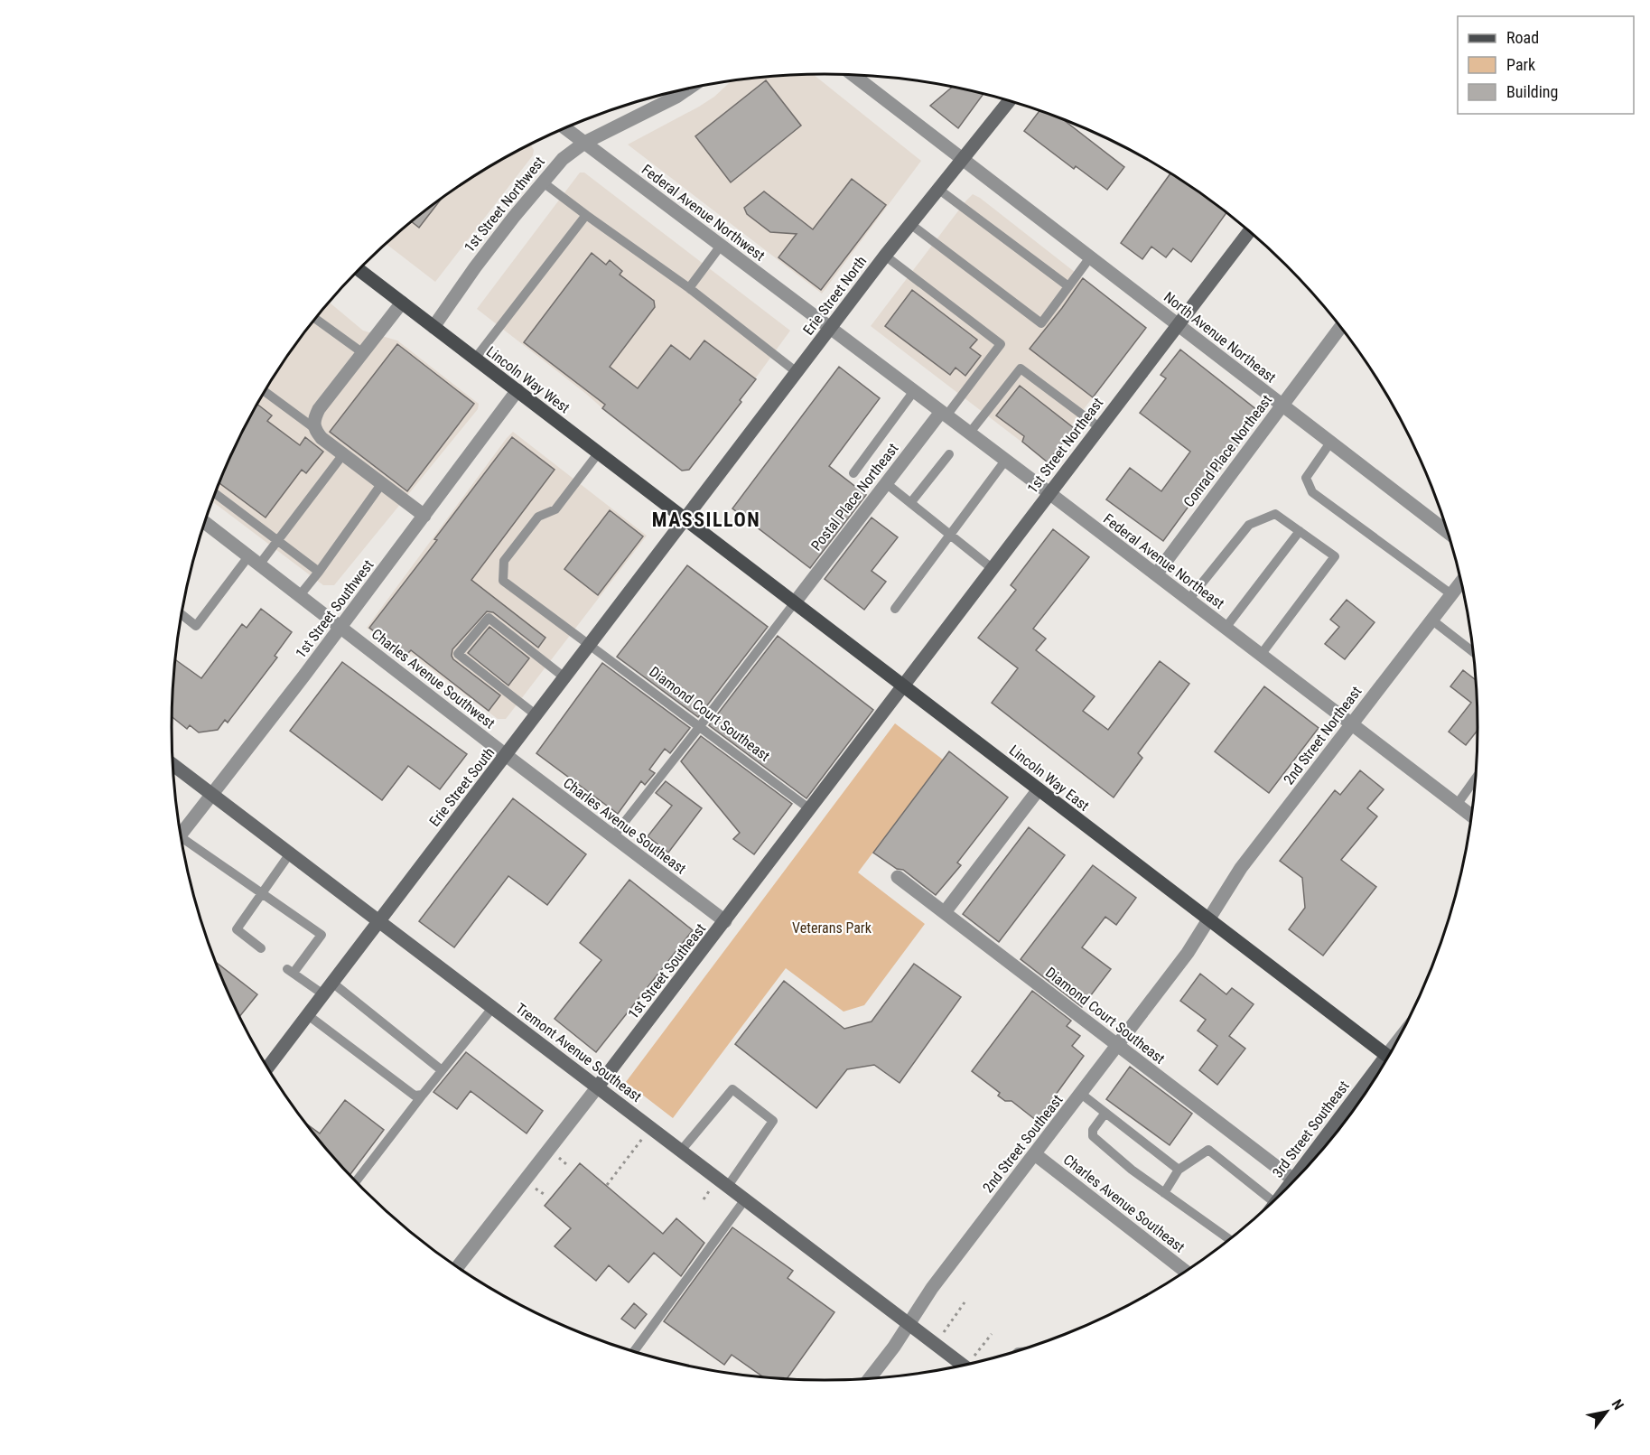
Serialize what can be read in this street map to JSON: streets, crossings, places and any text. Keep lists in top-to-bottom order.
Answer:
{
  "streets": {
    "main road": ["Lincoln Way West", "Lincoln Way East"],
    "street": [
      "1st Street Northwest",
      "Federal Avenue Northwest",
      "Erie Street North",
      "North Avenue Northeast",
      "1st Street Northeast",
      "Conrad Place Northeast",
      "Postal Place Northeast",
      "Federal Avenue Northeast",
      "1st Street Southwest",
      "Charles Avenue Southwest",
      "Diamond Court Southeast",
      "2nd Street Northeast",
      "Erie Street South",
      "Charles Avenue Southeast",
      "1st Street Southeast",
      "Tremont Avenue Southeast",
      "3rd Street Southeast",
      "2nd Street Southeast"
    ]
  },
  "crossings": [
    ["1st Street Northwest", "Federal Avenue Northwest"],
    ["1st Street Northwest", "Lincoln Way West"],
    ["Federal Avenue Northwest", "Erie Street North"],
    ["Federal Avenue Northwest", "Federal Avenue Northeast"],
    ["Erie Street North", "North Avenue Northeast"],
    ["Erie Street North", "Lincoln Way West"],
    ["Erie Street North", "Federal Avenue Northeast"],
    ["Erie Street North", "Lincoln Way East"],
    ["Erie Street North", "Erie Street South"],
    ["North Avenue Northeast", "1st Street Northeast"],
    ["North Avenue Northeast", "Conrad Place Northeast"],
    ["Lincoln Way West", "1st Street Southwest"],
    ["Lincoln Way West", "Diamond Court Southeast"],
    ["Lincoln Way West", "Lincoln Way East"],
    ["Lincoln Way West", "Erie Street South"],
    ["1st Street Northeast", "Federal Avenue Northeast"],
    ["1st Street Northeast", "Lincoln Way East"],
    ["1st Street Northeast", "1st Street Southeast"],
    ["Conrad Place Northeast", "Federal Avenue Northeast"],
    ["Postal Place Northeast", "Federal Avenue Northeast"],
    ["Postal Place Northeast", "Lincoln Way East"],
    ["Federal Avenue Northeast", "2nd Street Northeast"],
    ["1st Street Southwest", "Charles Avenue Southwest"],
    ["1st Street Southwest", "Tremont Avenue Southeast"],
    ["Charles Avenue Southwest", "Erie Street South"],
    ["Charles Avenue Southwest", "Charles Avenue Southeast"],
    ["Diamond Court Southeast", "Erie Street South"],
    ["Diamond Court Southeast", "1st Street Southeast"],
    ["Diamond Court Southeast", "2nd Street Southeast"],
    ["2nd Street Northeast", "Lincoln Way East"],
    ["2nd Street Northeast", "2nd Street Southeast"],
    ["Lincoln Way East", "Erie Street South"],
    ["Lincoln Way East", "1st Street Southeast"],
    ["Lincoln Way East", "2nd Street Southeast"],
    ["Erie Street South", "Charles Avenue Southeast"],
    ["Erie Street South", "Tremont Avenue Southeast"],
    ["Charles Avenue Southeast", "1st Street Southeast"],
    ["Charles Avenue Southeast", "2nd Street Southeast"],
    ["1st Street Southeast", "Tremont Avenue Southeast"],
    ["Tremont Avenue Southeast", "2nd Street Southeast"]
  ],
  "districts": ["MASSILLON"],
  "parks": ["Veterans Park"],
  "legend": ["Road", "Park", "Building"],
  "north": "top right"
}
